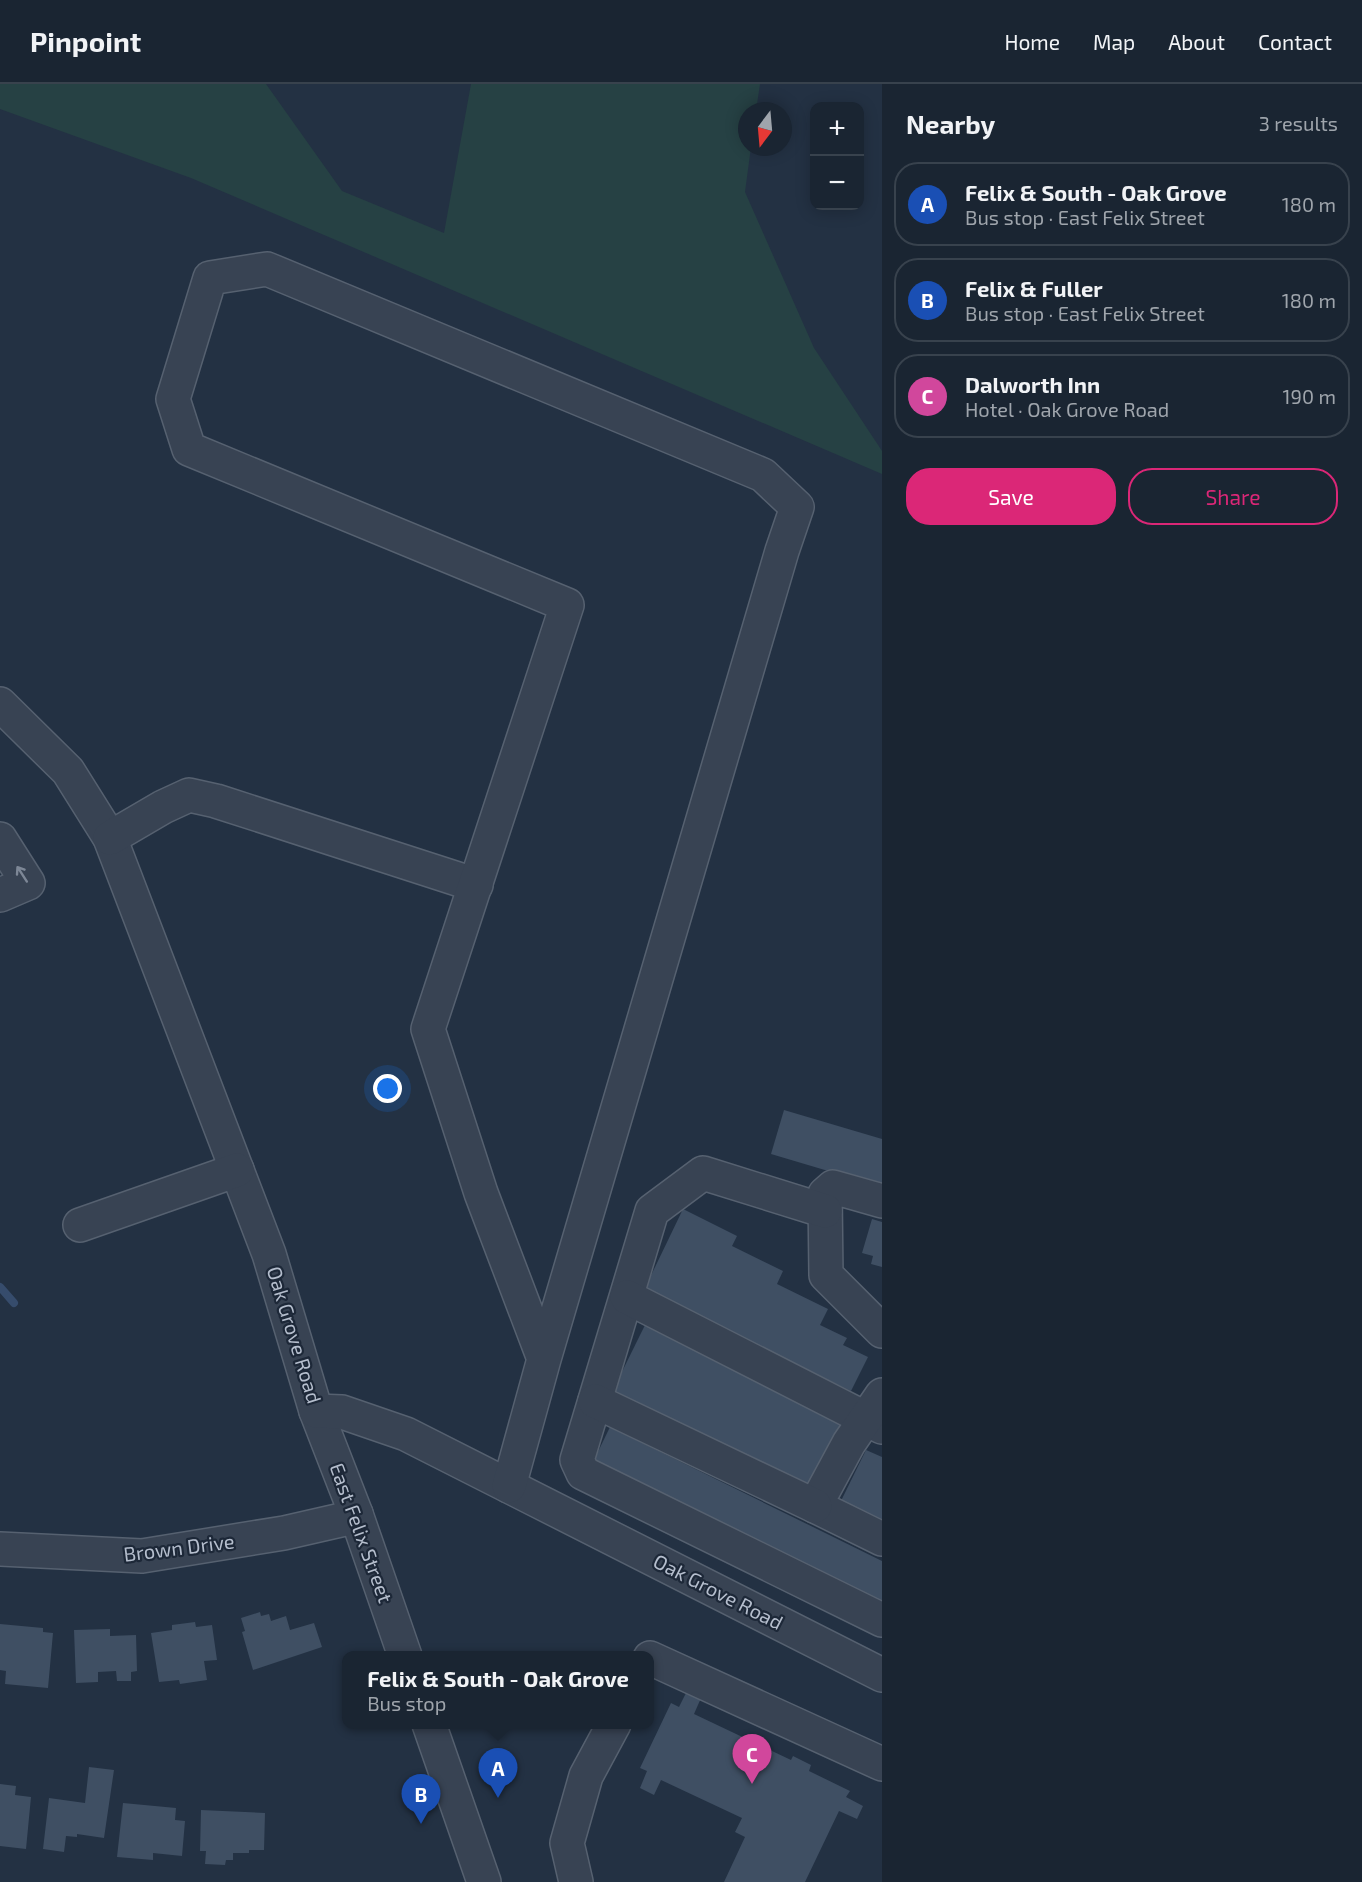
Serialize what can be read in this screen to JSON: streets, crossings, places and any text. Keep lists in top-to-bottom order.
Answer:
{
  "streets": {
    "street": ["Oak Grove Road", "East Felix Street", "Brown Drive"]
  },
  "crossings": [
    ["Oak Grove Road", "East Felix Street"],
    ["East Felix Street", "Brown Drive"]
  ],
  "north": "bottom",
  "page": {
    "header": "Pinpoint",
    "nav": [
      "Home",
      "Map",
      "About",
      "Contact"
    ],
    "heading": ["Nearby", "3 results"],
    "map_buttons": ["+", "−"],
    "list": [
      {
        "mark": "A",
        "name": "Felix & South - Oak Grove",
        "note": "Bus stop · East Felix Street",
        "value": "180 m"
      },
      {
        "mark": "B",
        "name": "Felix & Fuller",
        "note": "Bus stop · East Felix Street",
        "value": "180 m"
      },
      {
        "mark": "C",
        "name": "Dalworth Inn",
        "note": "Hotel · Oak Grove Road",
        "value": "190 m"
      }
    ],
    "buttons": ["Save", "Share"],
    "popup": ["Felix & South - Oak Grove", "Bus stop"],
    "pins": ["C", "A", "B"]
  }
}
